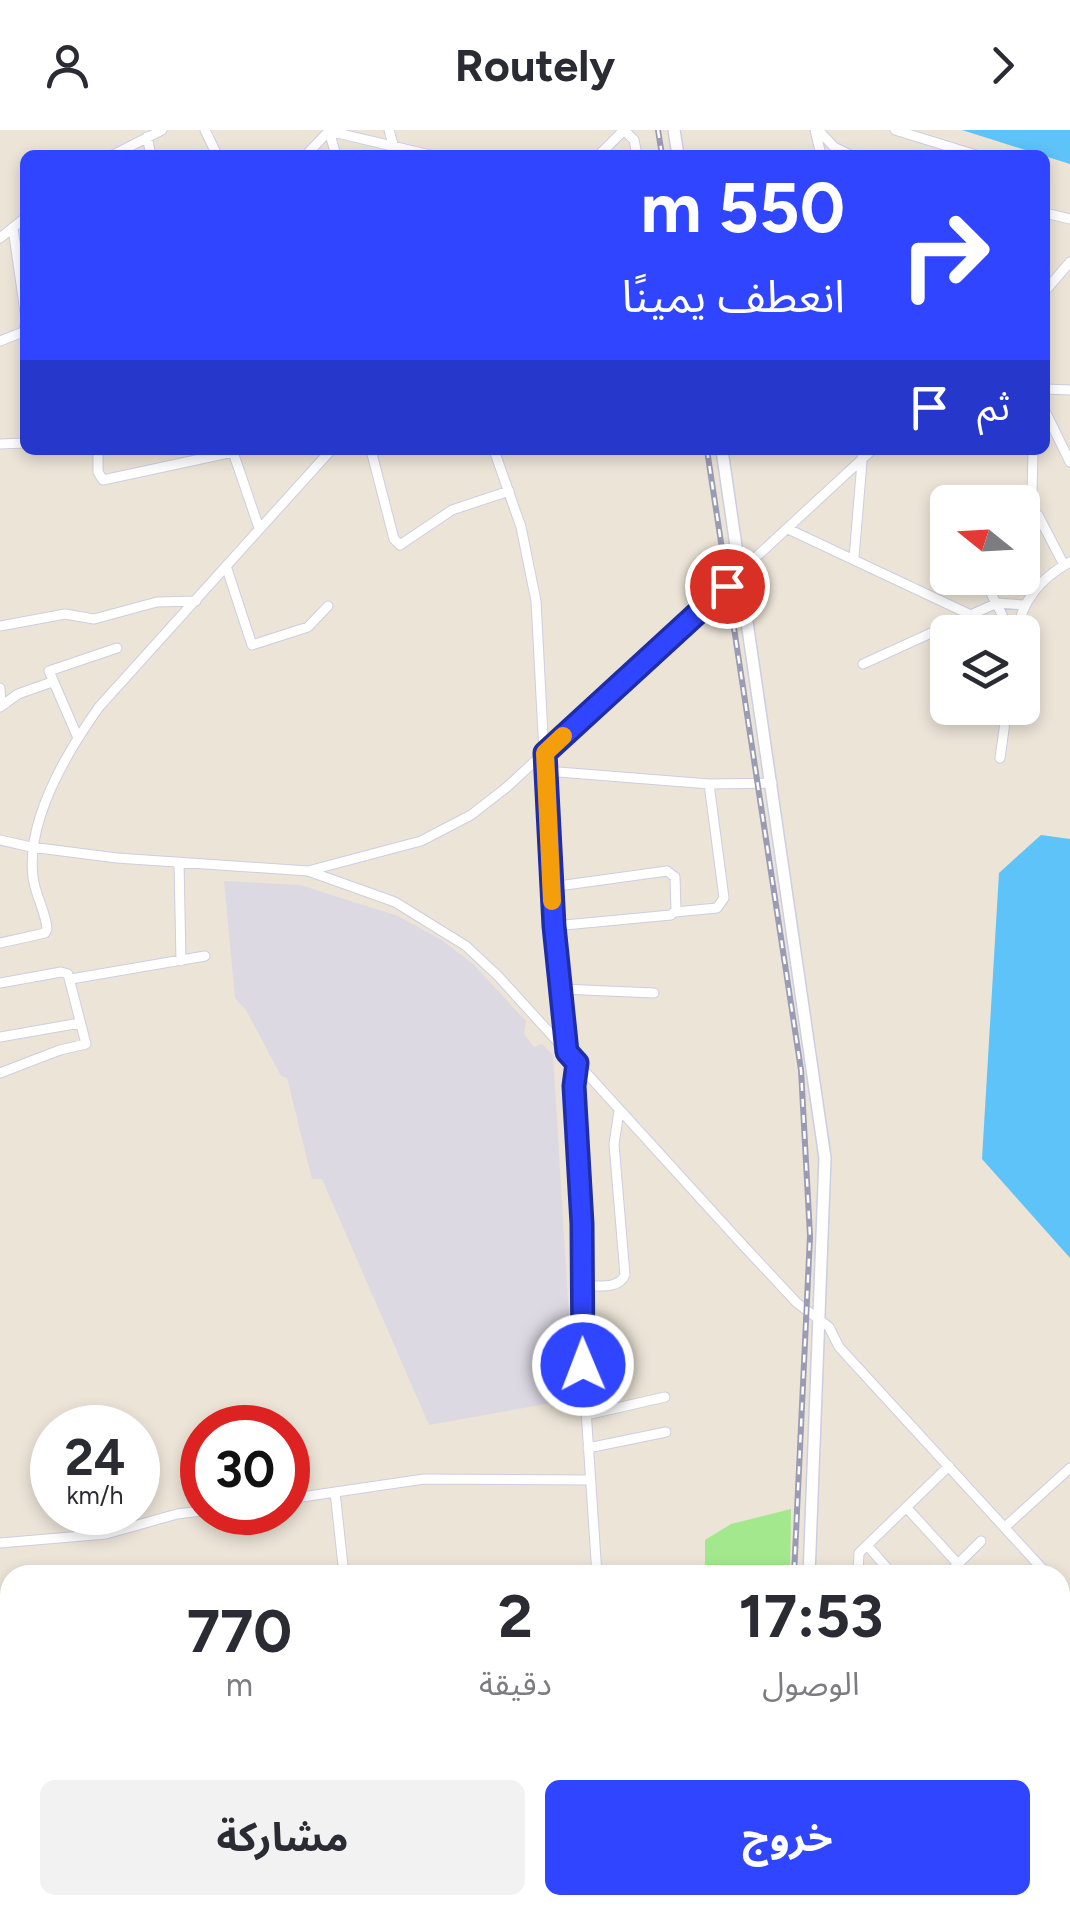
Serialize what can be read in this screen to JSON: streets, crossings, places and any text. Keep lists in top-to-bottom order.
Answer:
{
  "north": "left",
  "page": {
    "header": "Routely",
    "turn": ["550 m", "انعطف يمينًا"],
    "then": "ثم",
    "speed": "24 km/h",
    "limit": "30",
    "eta": [
      "17:53",
      "الوصول",
      "2",
      "دقيقة",
      "770",
      "m"
    ],
    "buttons": ["خروج", "مشاركة"]
  }
}
